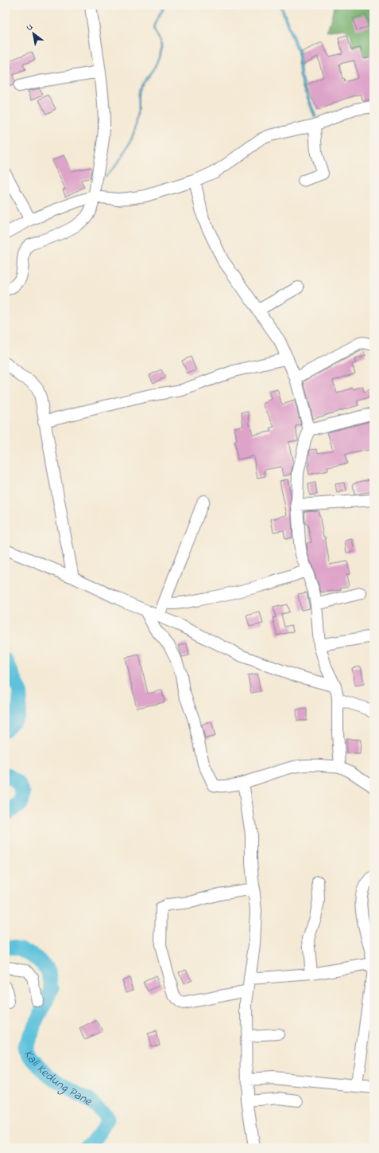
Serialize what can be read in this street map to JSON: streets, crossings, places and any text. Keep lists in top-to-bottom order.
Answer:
{
  "water": ["Kali Kedung Pane"],
  "north": "top left"
}
